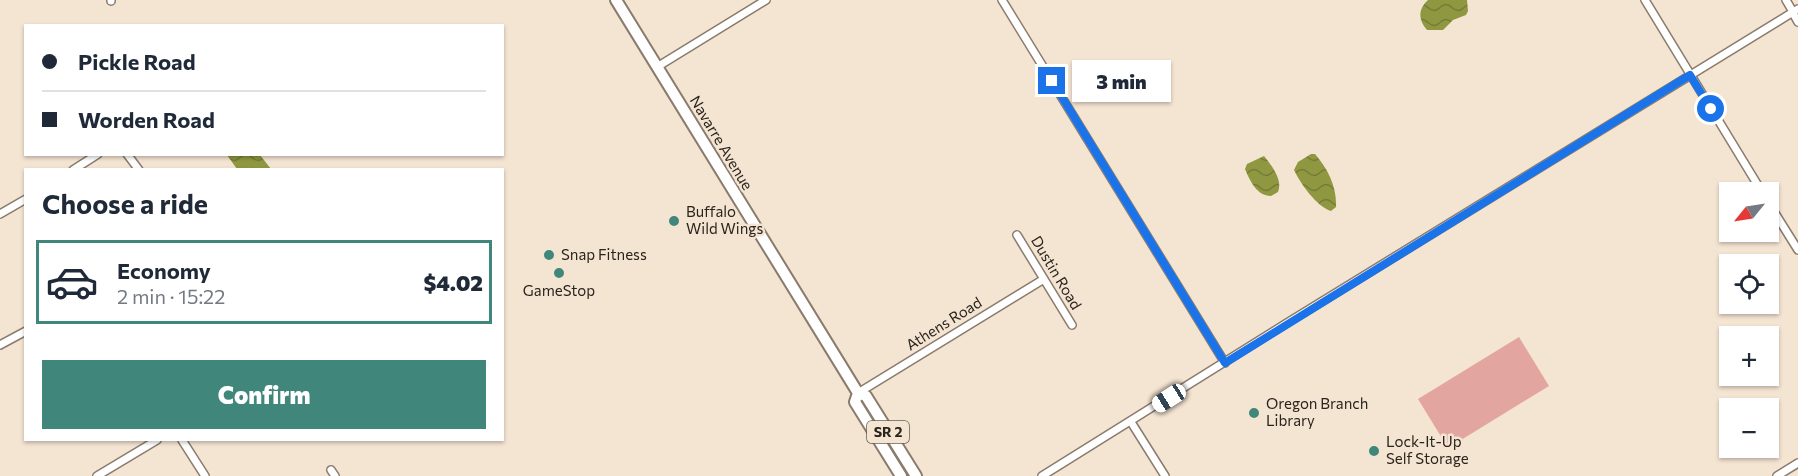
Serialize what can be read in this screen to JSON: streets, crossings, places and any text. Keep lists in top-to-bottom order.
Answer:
{
  "streets": {
    "highway": ["Navarre Avenue", "SR 2"],
    "street": ["Dustin Road", "Athens Road"]
  },
  "crossings": [
    ["Navarre Avenue", "Athens Road"],
    ["Dustin Road", "Athens Road"]
  ],
  "places": [
    "Buffalo Wild Wings",
    "Snap Fitness",
    "GameStop",
    "Oregon Branch Library",
    "Lock-It-Up Self Storage"
  ],
  "north": "bottom left",
  "page": {
    "banner": ["Pickle Road", "Worden Road"],
    "bubble": "3 min",
    "heading": "Choose a ride",
    "map_buttons": ["+", "−"],
    "list": [
      {
        "name": "Economy",
        "note": "2 min · 15:22",
        "value": "$4.02"
      }
    ],
    "buttons": "Confirm"
  }
}
